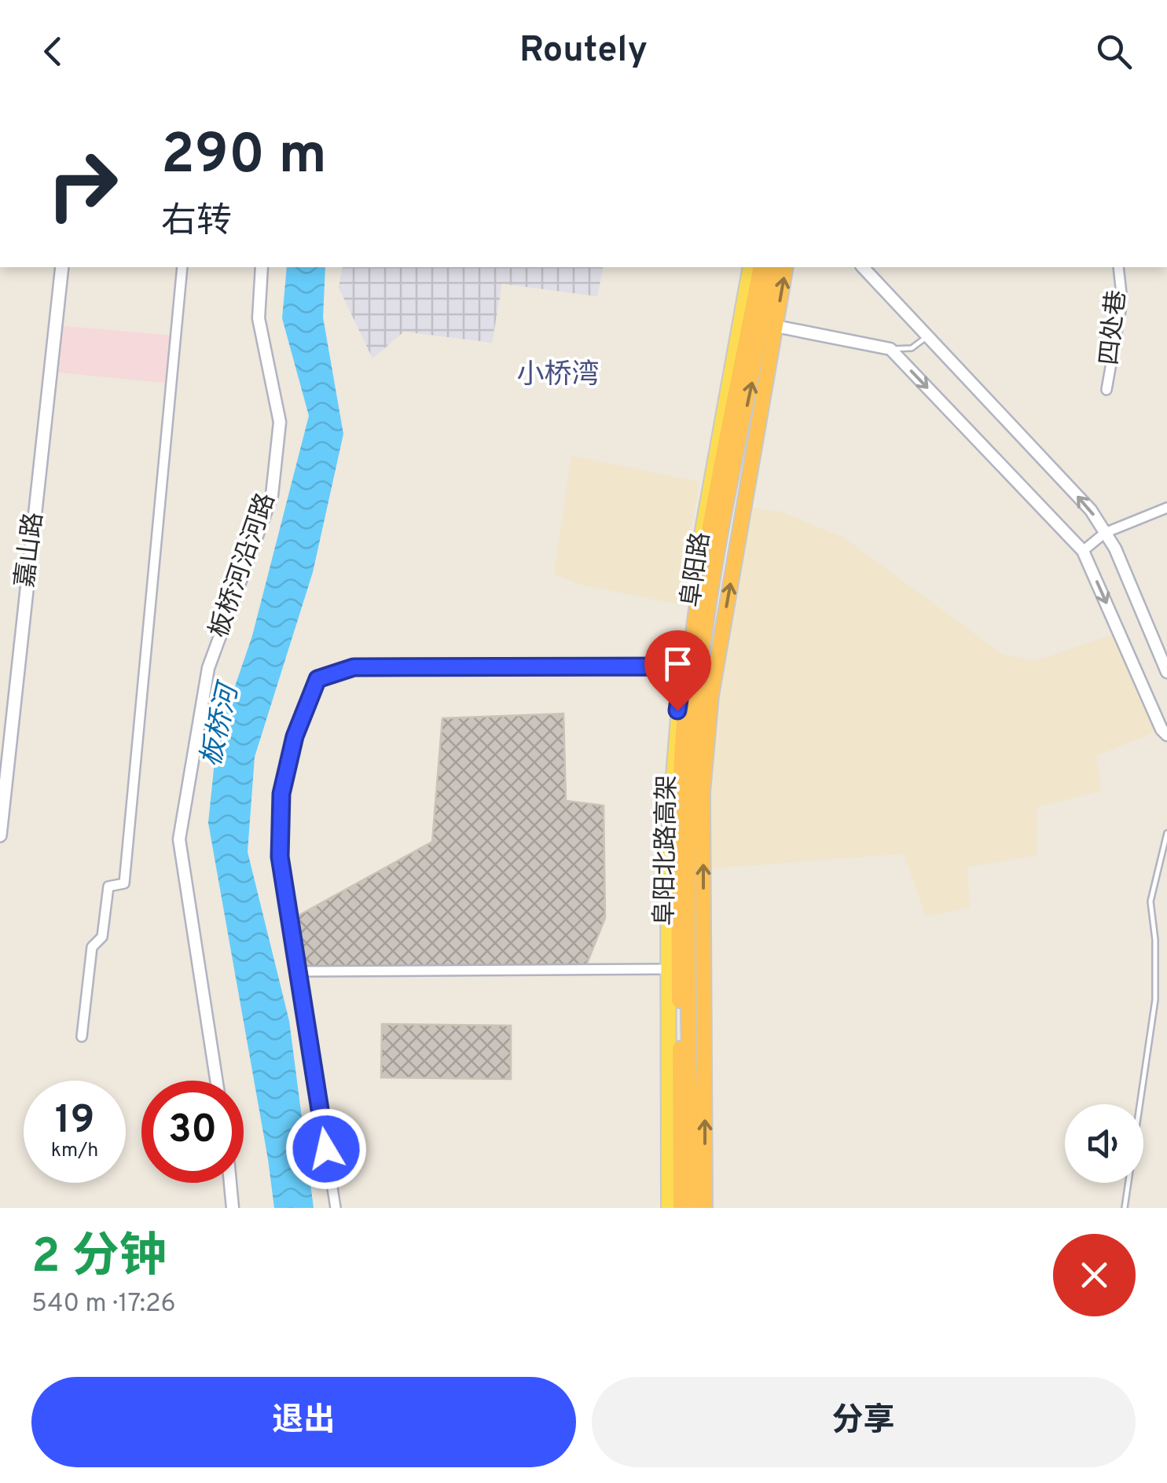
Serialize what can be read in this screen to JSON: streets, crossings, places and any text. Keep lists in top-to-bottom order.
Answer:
{
  "streets": {
    "highway": ["阜阳北路高架"],
    "main road": ["嘉山路", "阜阳路"],
    "street": ["四处巷", "板桥河沿河路"]
  },
  "districts": ["小桥湾"],
  "water": ["板桥河"],
  "page": {
    "header": "Routely",
    "turn": ["290 m", "右转"],
    "speed": "19 km/h",
    "limit": "30",
    "heading": ["2 分钟", "540 m · 17:26"],
    "buttons": ["退出", "分享"]
  }
}
